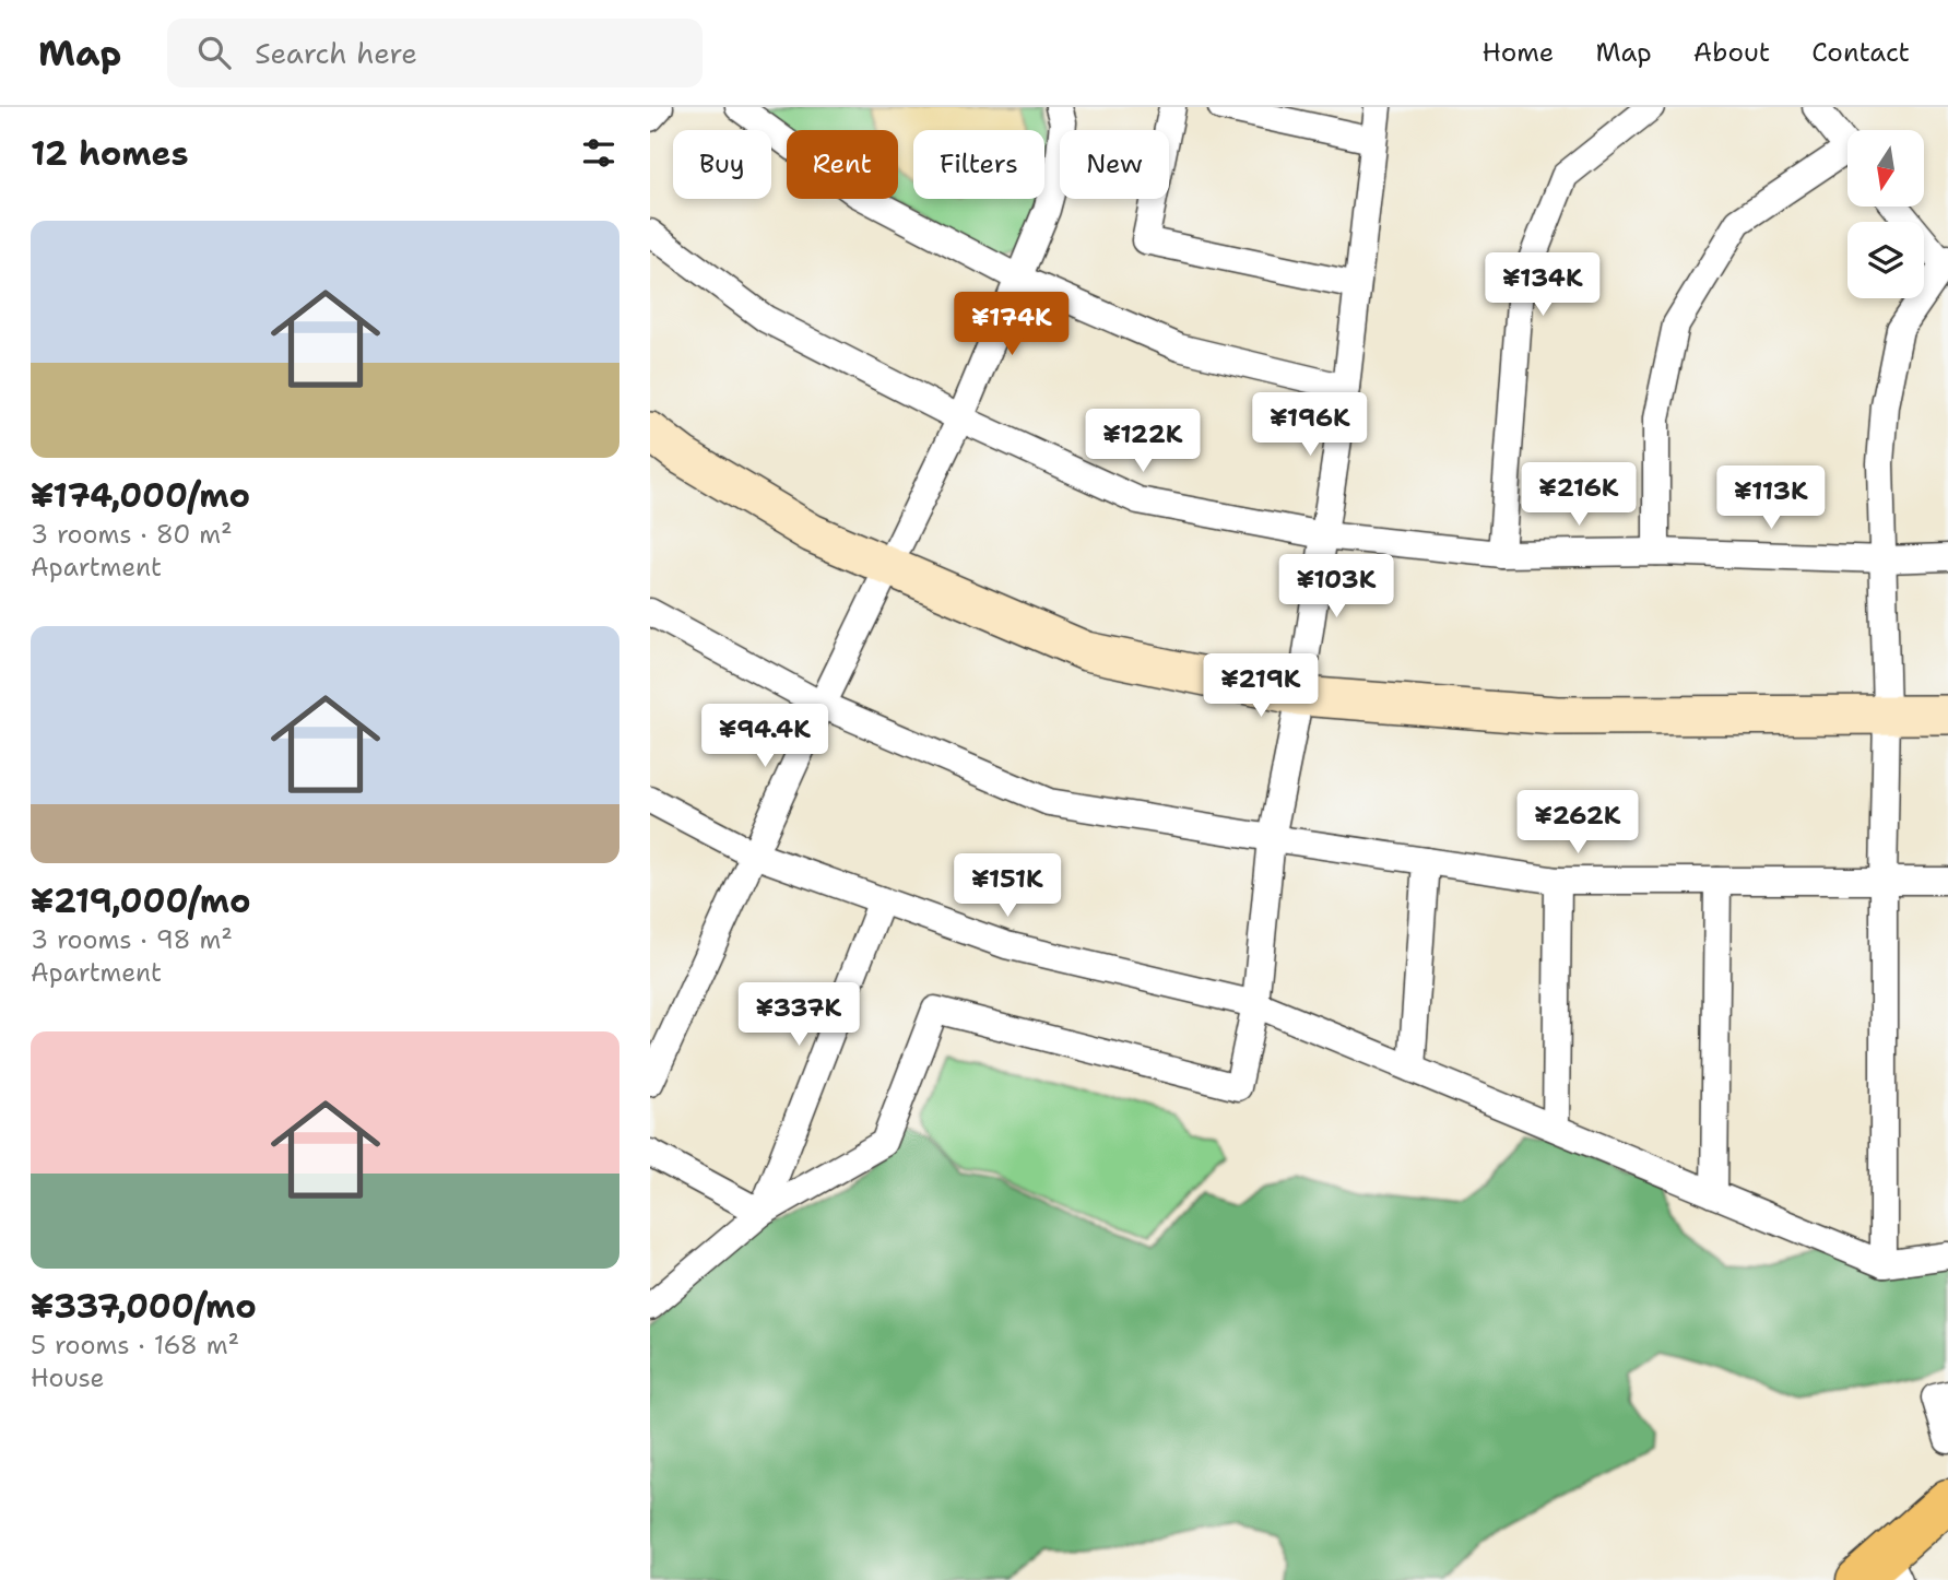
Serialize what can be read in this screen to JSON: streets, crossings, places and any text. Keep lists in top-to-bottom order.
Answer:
{
  "north": "bottom",
  "page": {
    "header": "Map",
    "search": "Search here",
    "nav": [
      "Home",
      "Map",
      "About",
      "Contact"
    ],
    "heading": "12 homes",
    "chip": [
      "Buy",
      "Rent",
      "Filters",
      "New"
    ],
    "list": [
      {
        "name": "¥174,000/mo",
        "note": "3 rooms · 80 m² · Apartment"
      },
      {
        "name": "¥219,000/mo",
        "note": "3 rooms · 98 m² · Apartment"
      },
      {
        "name": "¥337,000/mo",
        "note": "5 rooms · 168 m² · House"
      }
    ],
    "price": [
      "¥134K",
      "¥174K",
      "¥196K",
      "¥122K",
      "¥216K",
      "¥113K",
      "¥103K",
      "¥219K",
      "¥94.4K",
      "¥262K",
      "¥151K",
      "¥337K"
    ]
  }
}
